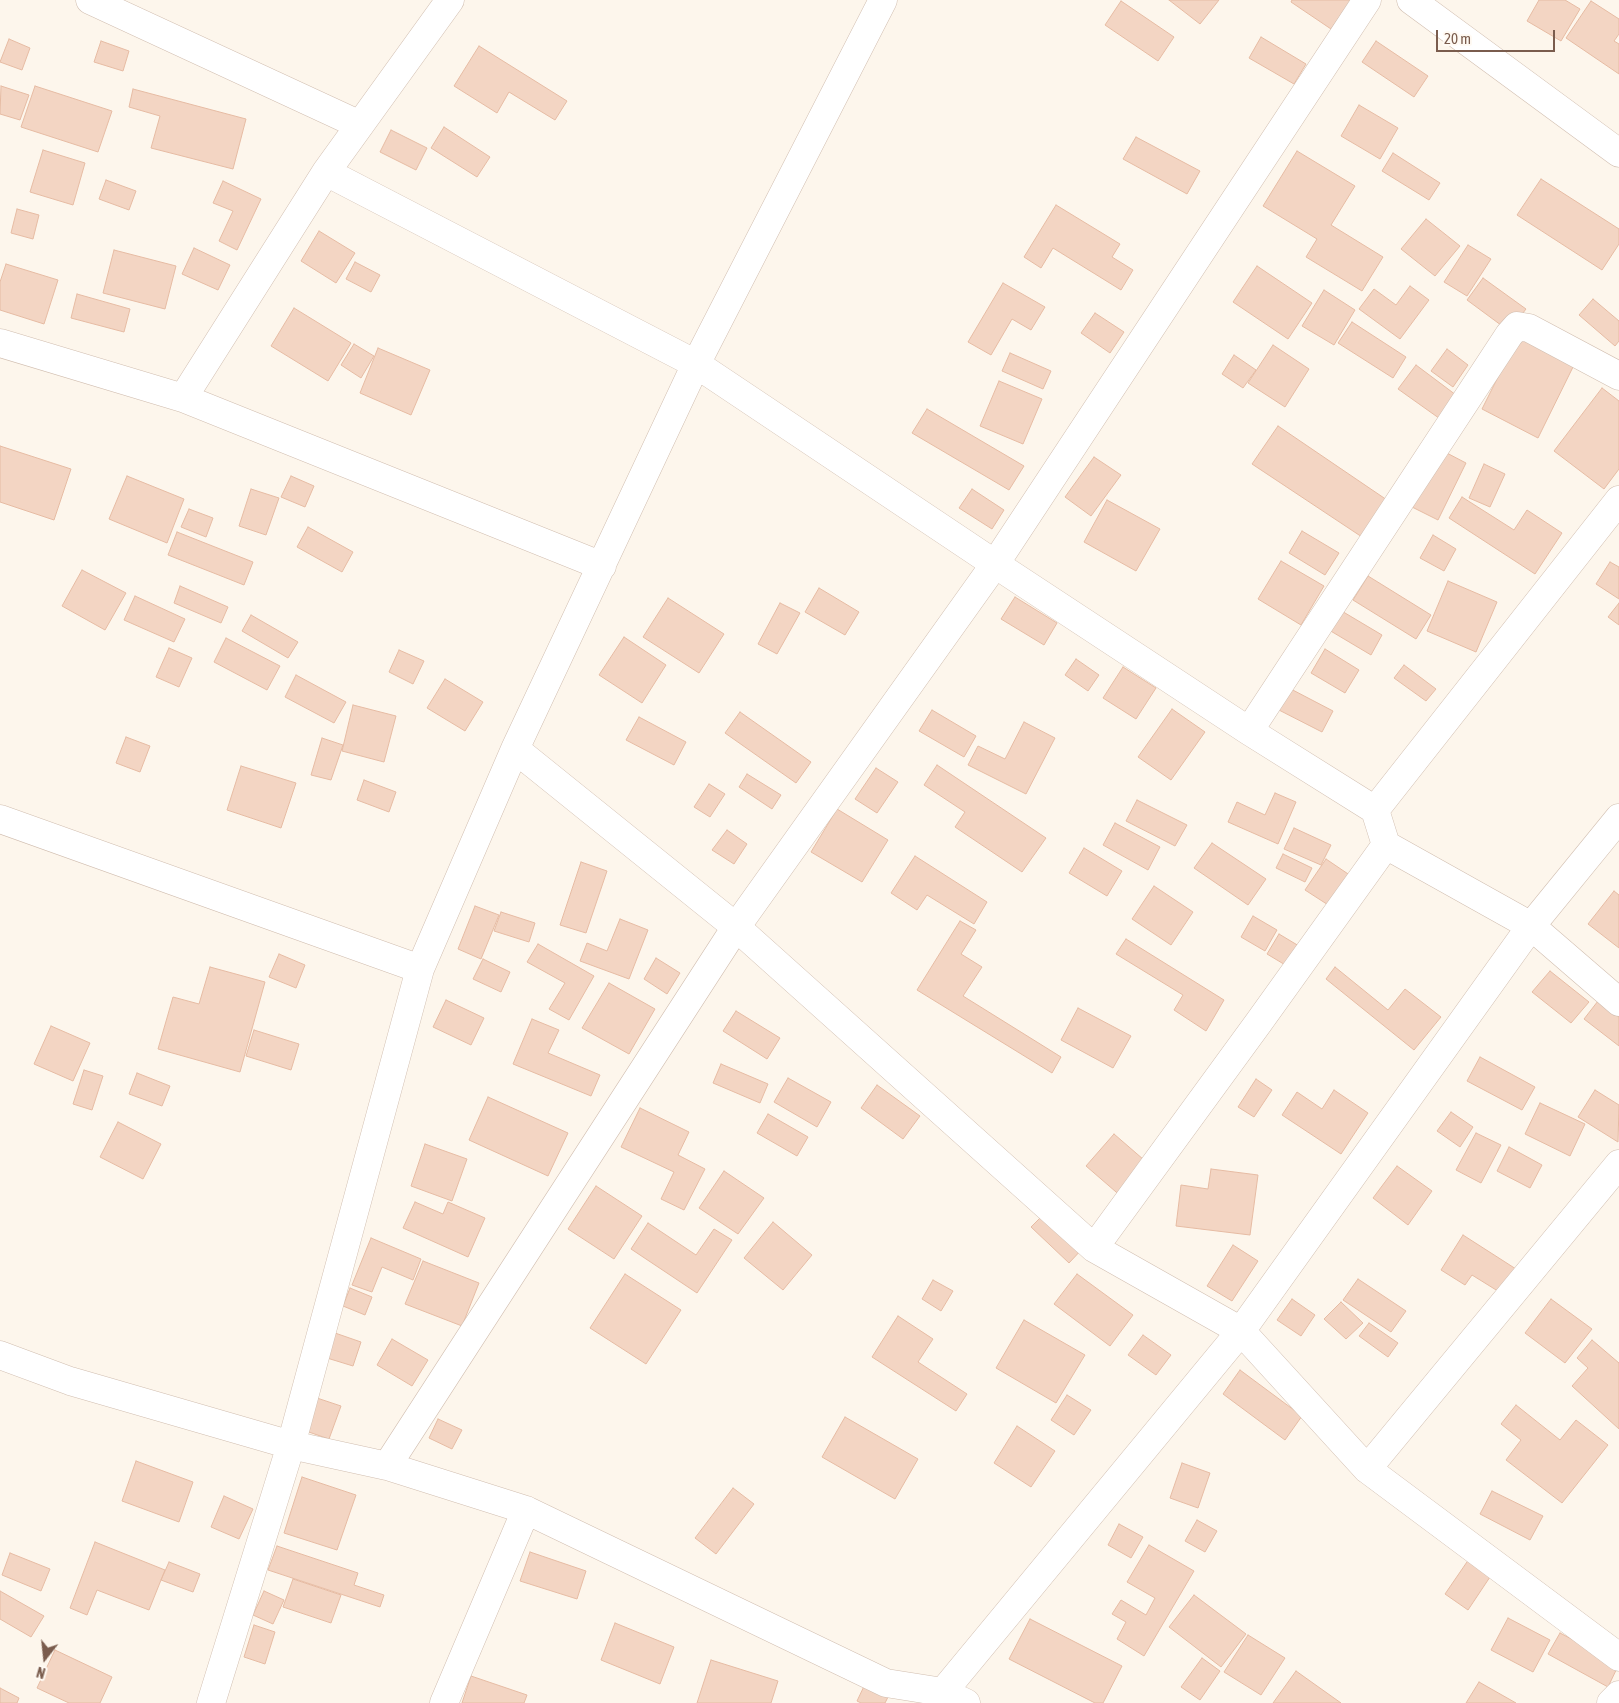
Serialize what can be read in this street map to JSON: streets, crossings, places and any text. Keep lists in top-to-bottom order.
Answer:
{
  "scale_bar": "20 m",
  "north": "bottom"
}
